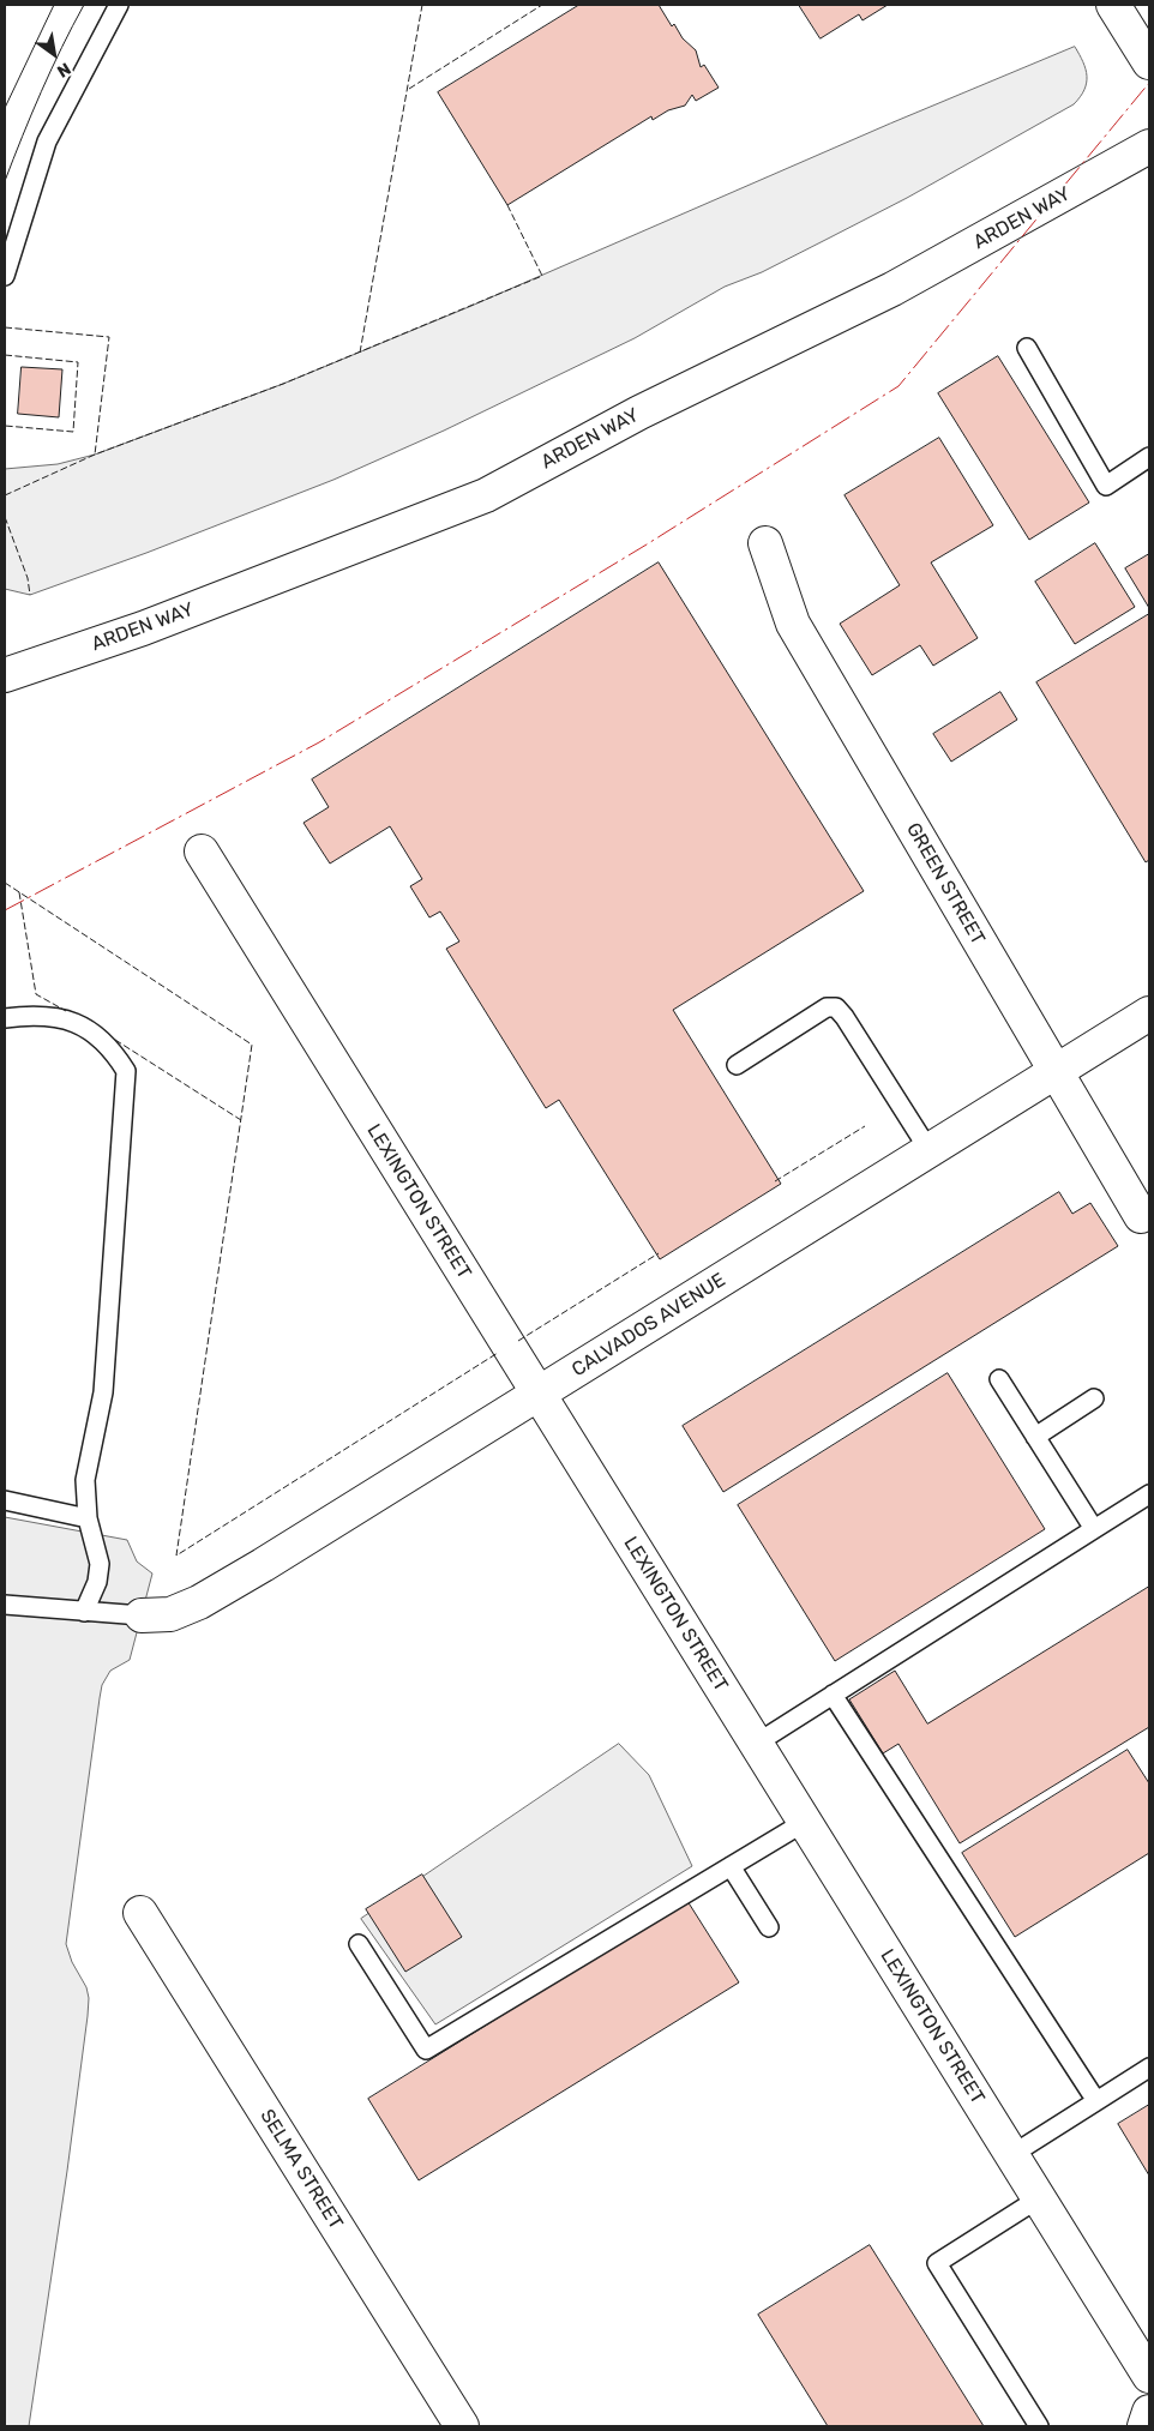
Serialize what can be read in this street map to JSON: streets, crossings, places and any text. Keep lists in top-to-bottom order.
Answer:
{
  "streets": {
    "street": [
      "ARDEN WAY",
      "GREEN STREET",
      "LEXINGTON STREET",
      "CALVADOS AVENUE",
      "SELMA STREET"
    ]
  },
  "crossings": [
    ["GREEN STREET", "CALVADOS AVENUE"],
    ["LEXINGTON STREET", "CALVADOS AVENUE"]
  ],
  "north": "bottom right"
}
